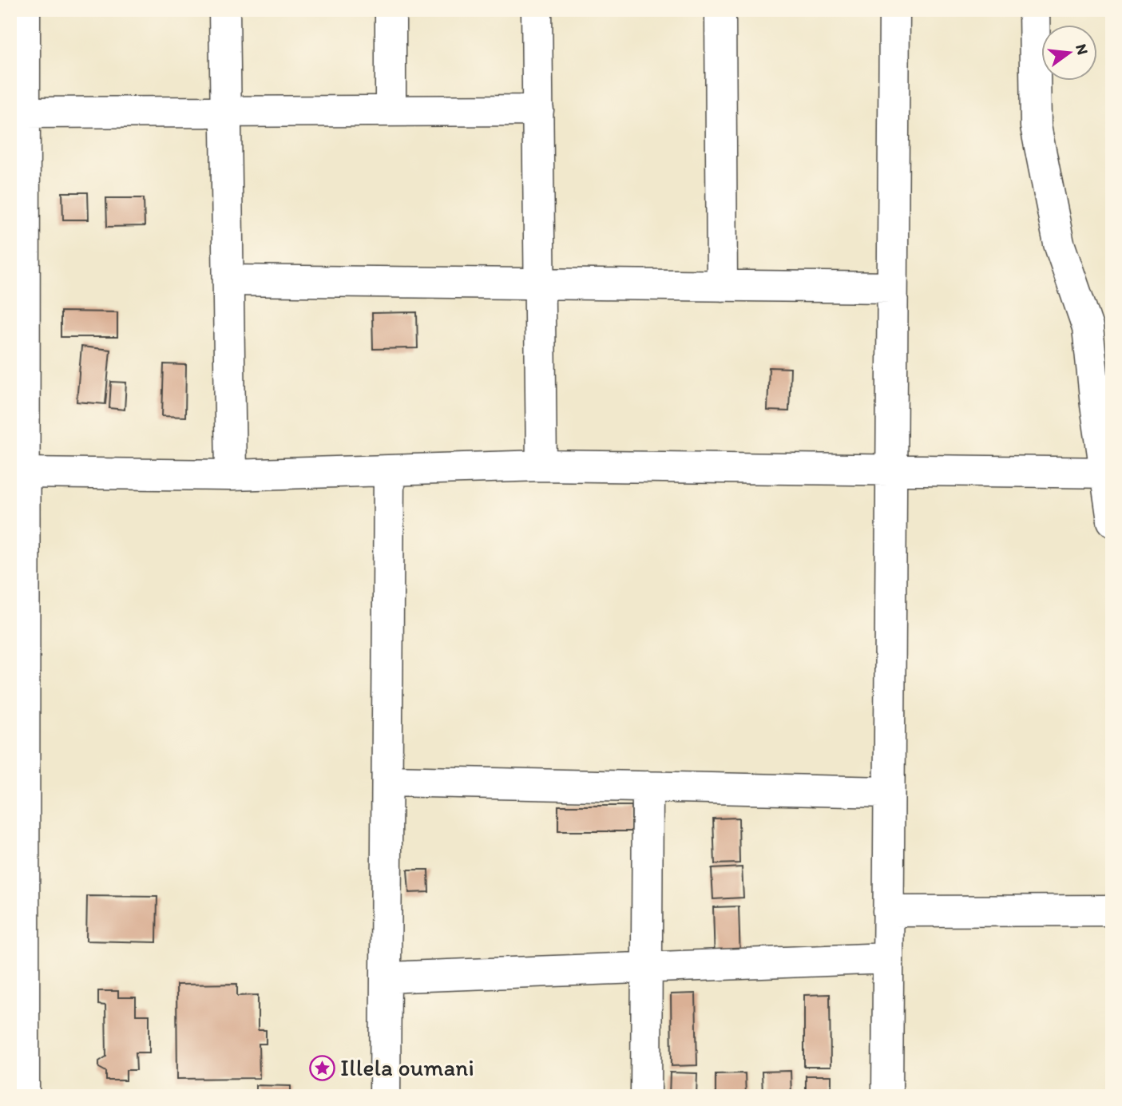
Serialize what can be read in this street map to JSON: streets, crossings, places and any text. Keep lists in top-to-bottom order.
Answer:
{
  "places": {
    "place": ["Illela oumani"]
  },
  "north": "right"
}
